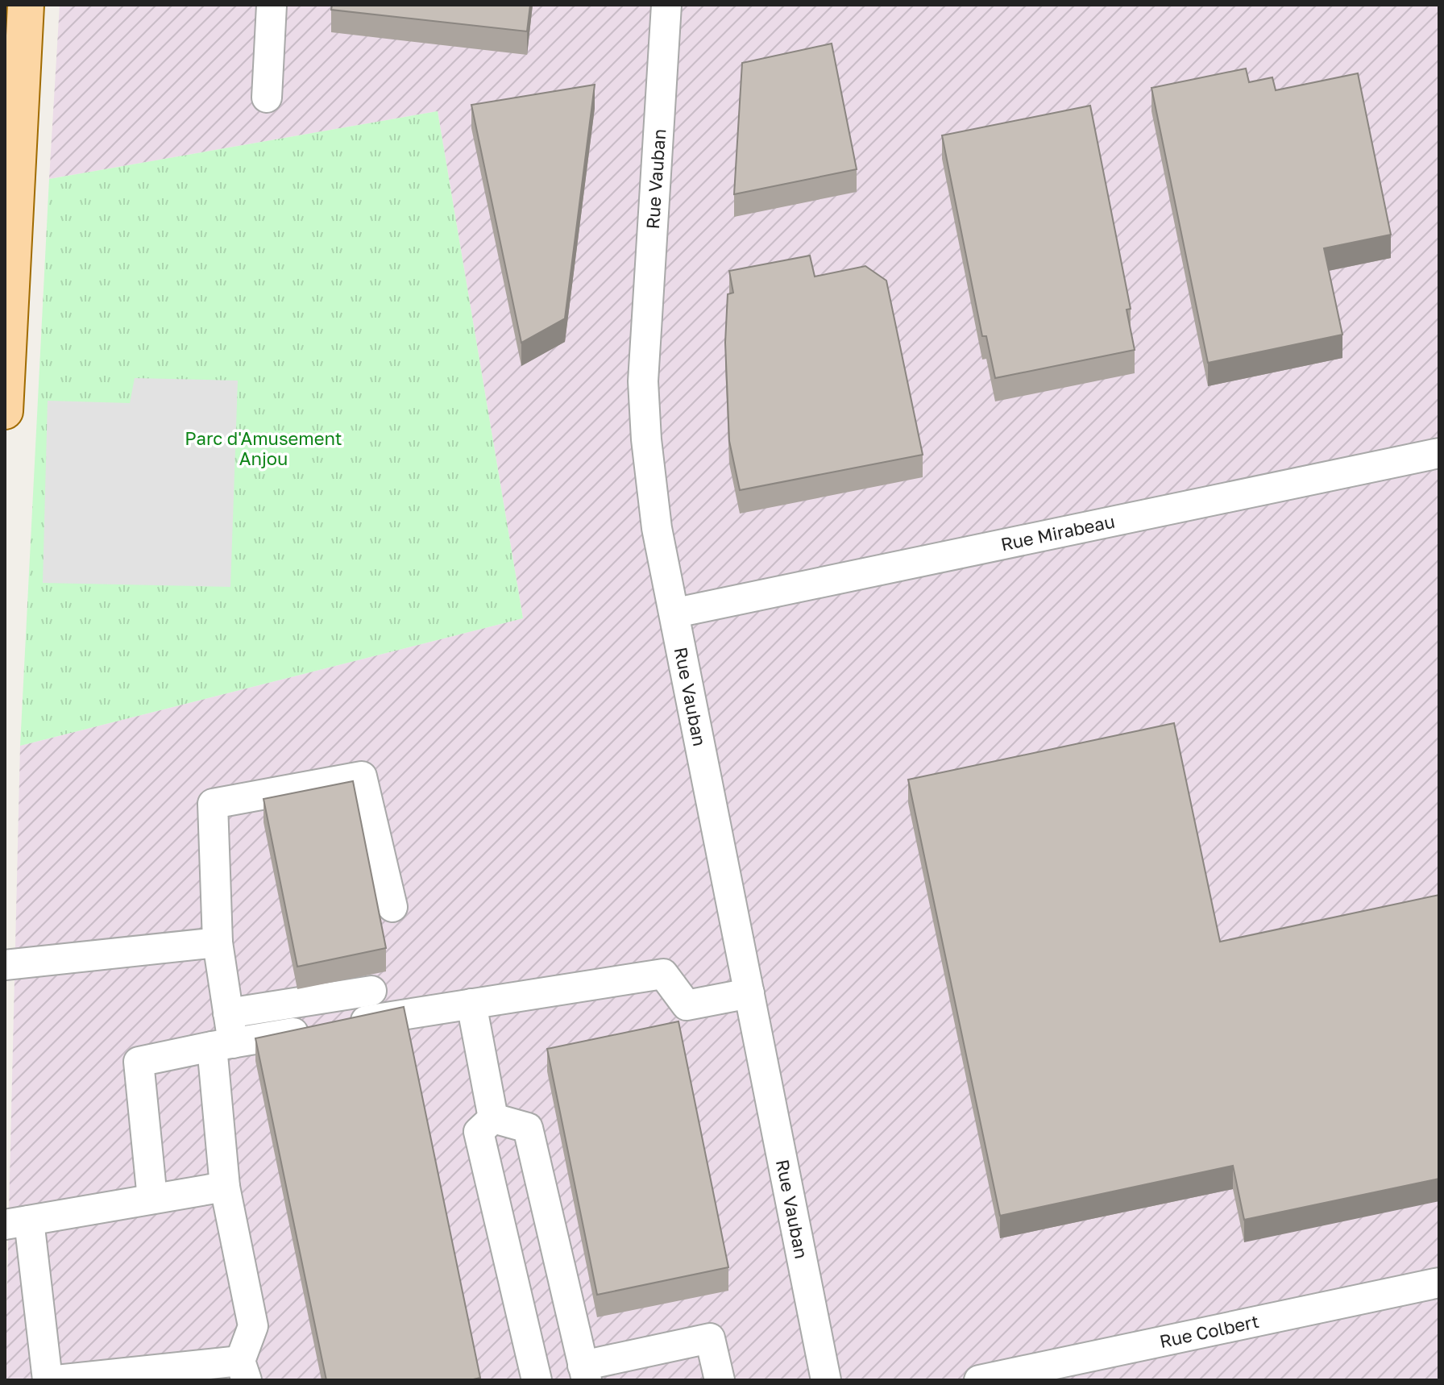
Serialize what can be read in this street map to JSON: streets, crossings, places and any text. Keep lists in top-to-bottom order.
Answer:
{
  "streets": {
    "street": ["Rue Vauban", "Rue Mirabeau", "Rue Colbert"]
  },
  "crossings": [
    ["Rue Vauban", "Rue Mirabeau"]
  ],
  "parks": ["Parc d'Amusement Anjou"]
}
